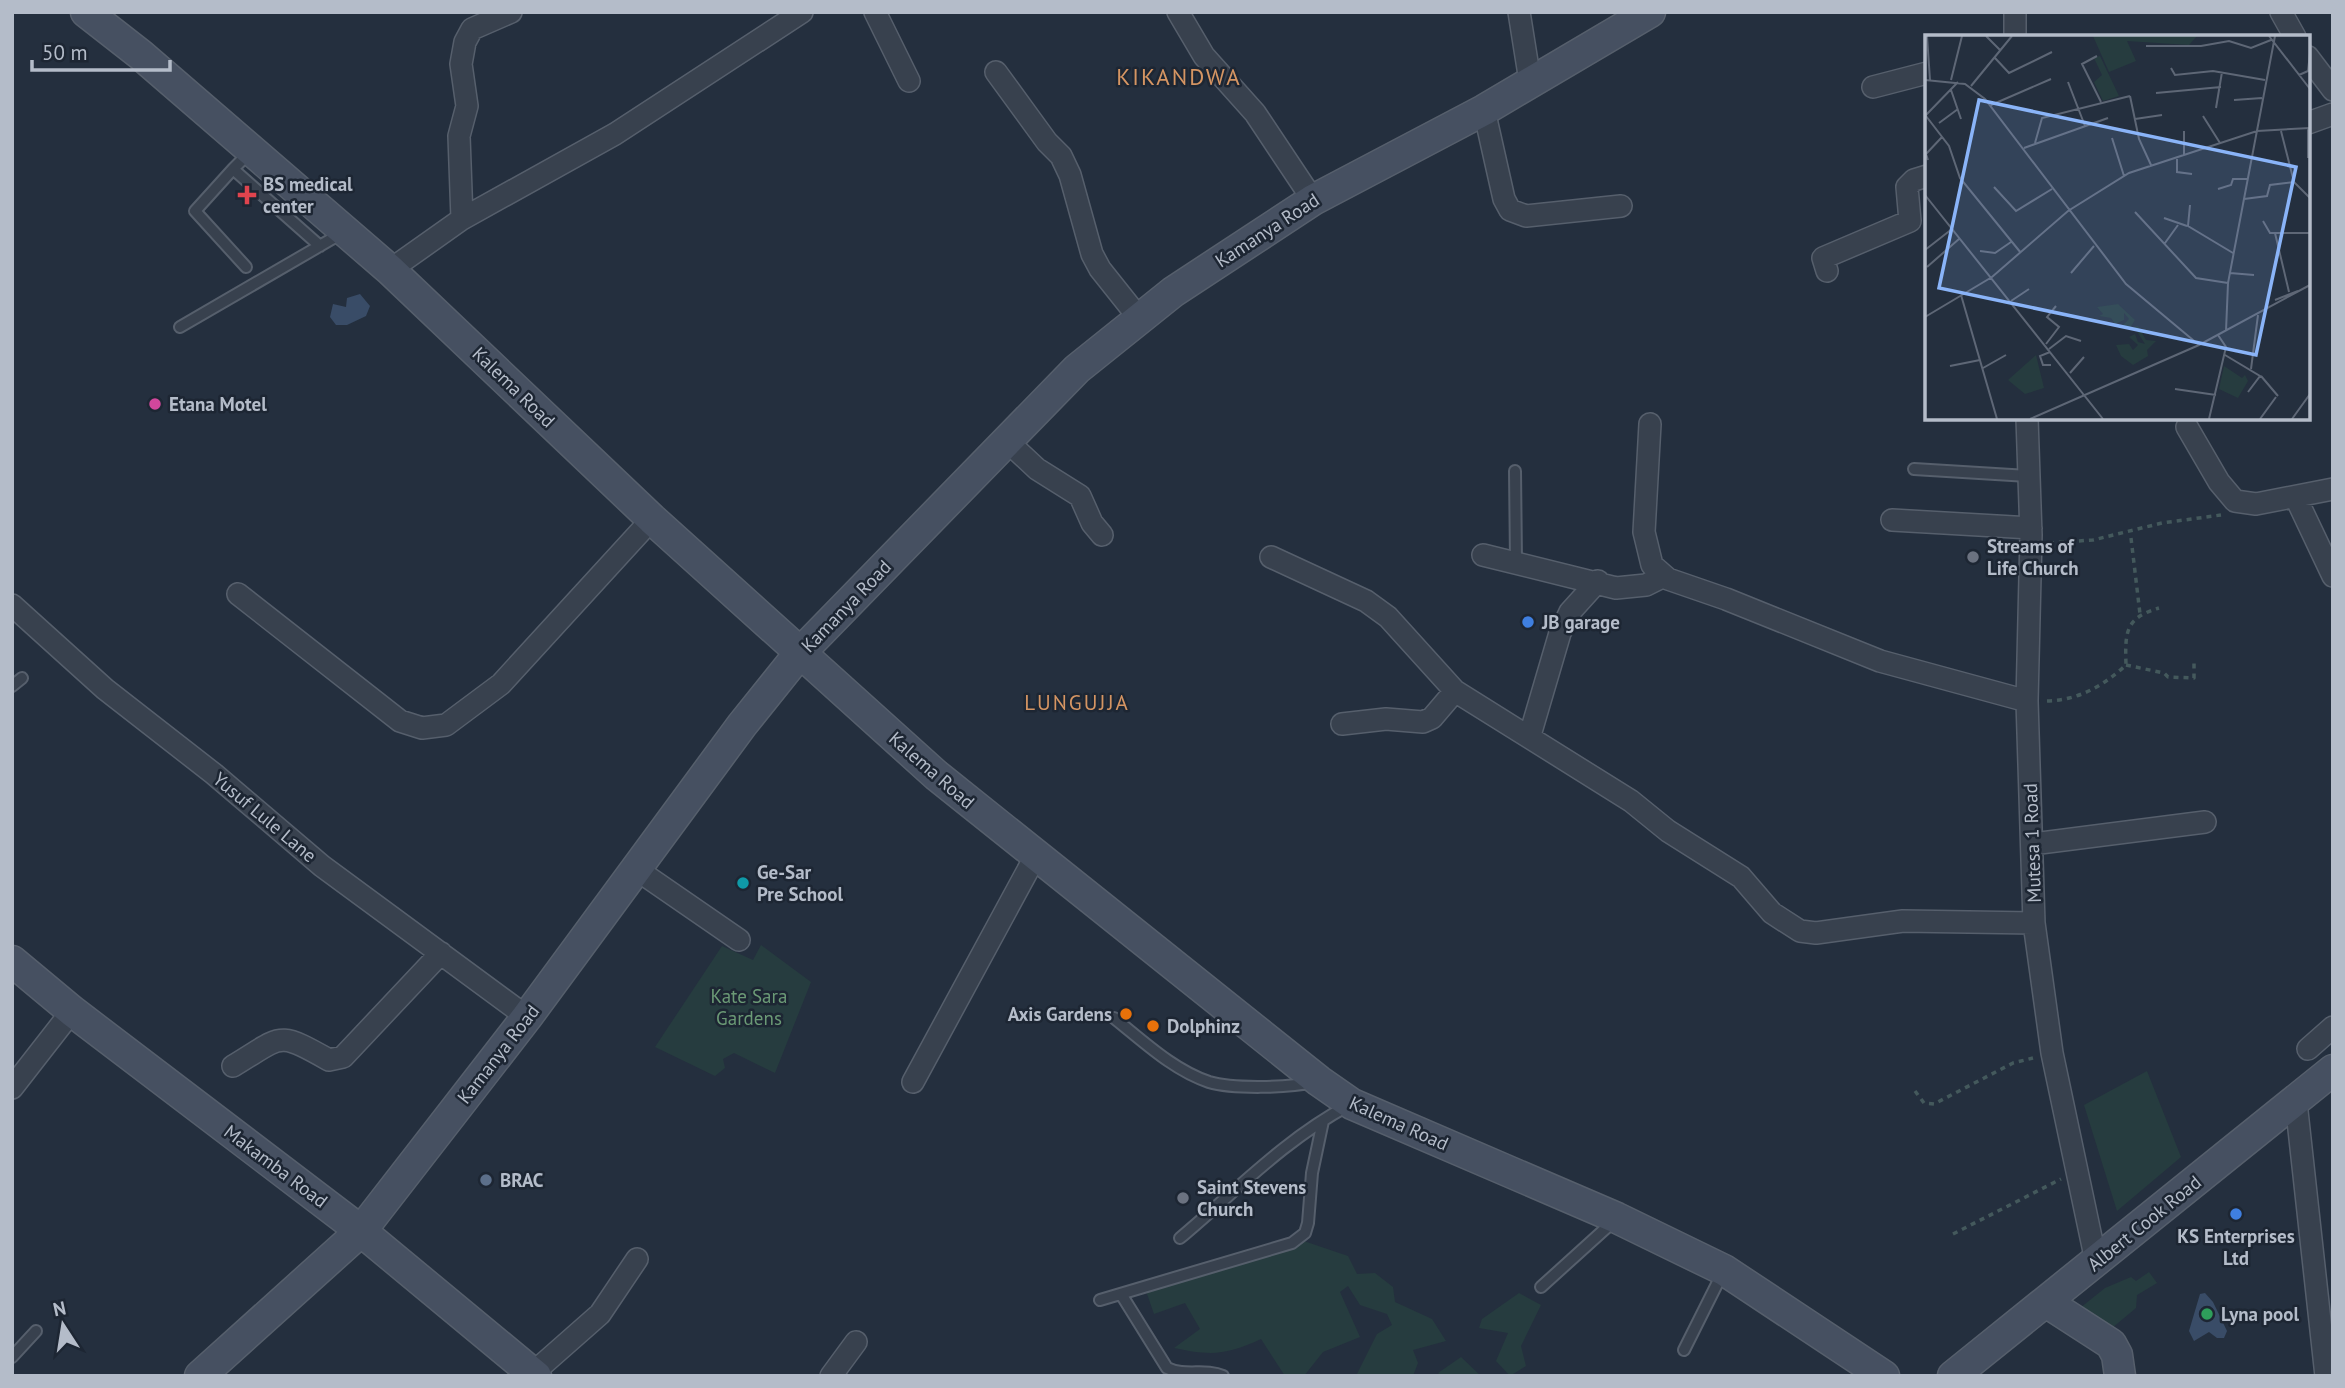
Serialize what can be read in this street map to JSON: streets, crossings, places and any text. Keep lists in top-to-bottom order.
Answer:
{
  "streets": {
    "street": [
      "Kamanya Road",
      "Kalema Road",
      "Yusuf Lule Lane",
      "Mutesa 1 Road",
      "Makamba Road",
      "Albert Cook Road"
    ]
  },
  "crossings": [
    ["Kamanya Road", "Kalema Road"],
    ["Kamanya Road", "Yusuf Lule Lane"],
    ["Kamanya Road", "Makamba Road"],
    ["Mutesa 1 Road", "Albert Cook Road"]
  ],
  "districts": ["KIKANDWA", "LUNGUJJA"],
  "parks": ["Kate Sara Gardens"],
  "places": {
    "health": ["BS medical center"],
    "other": [
      "Etana Motel",
      "Streams of Life Church",
      "JB garage",
      "Ge-Sar Pre School",
      "Axis Gardens",
      "Dolphinz",
      "BRAC",
      "Saint Stevens Church",
      "KS Enterprises Ltd",
      "Lyna pool"
    ]
  },
  "scale_bar": "50 m",
  "north": "top"
}
